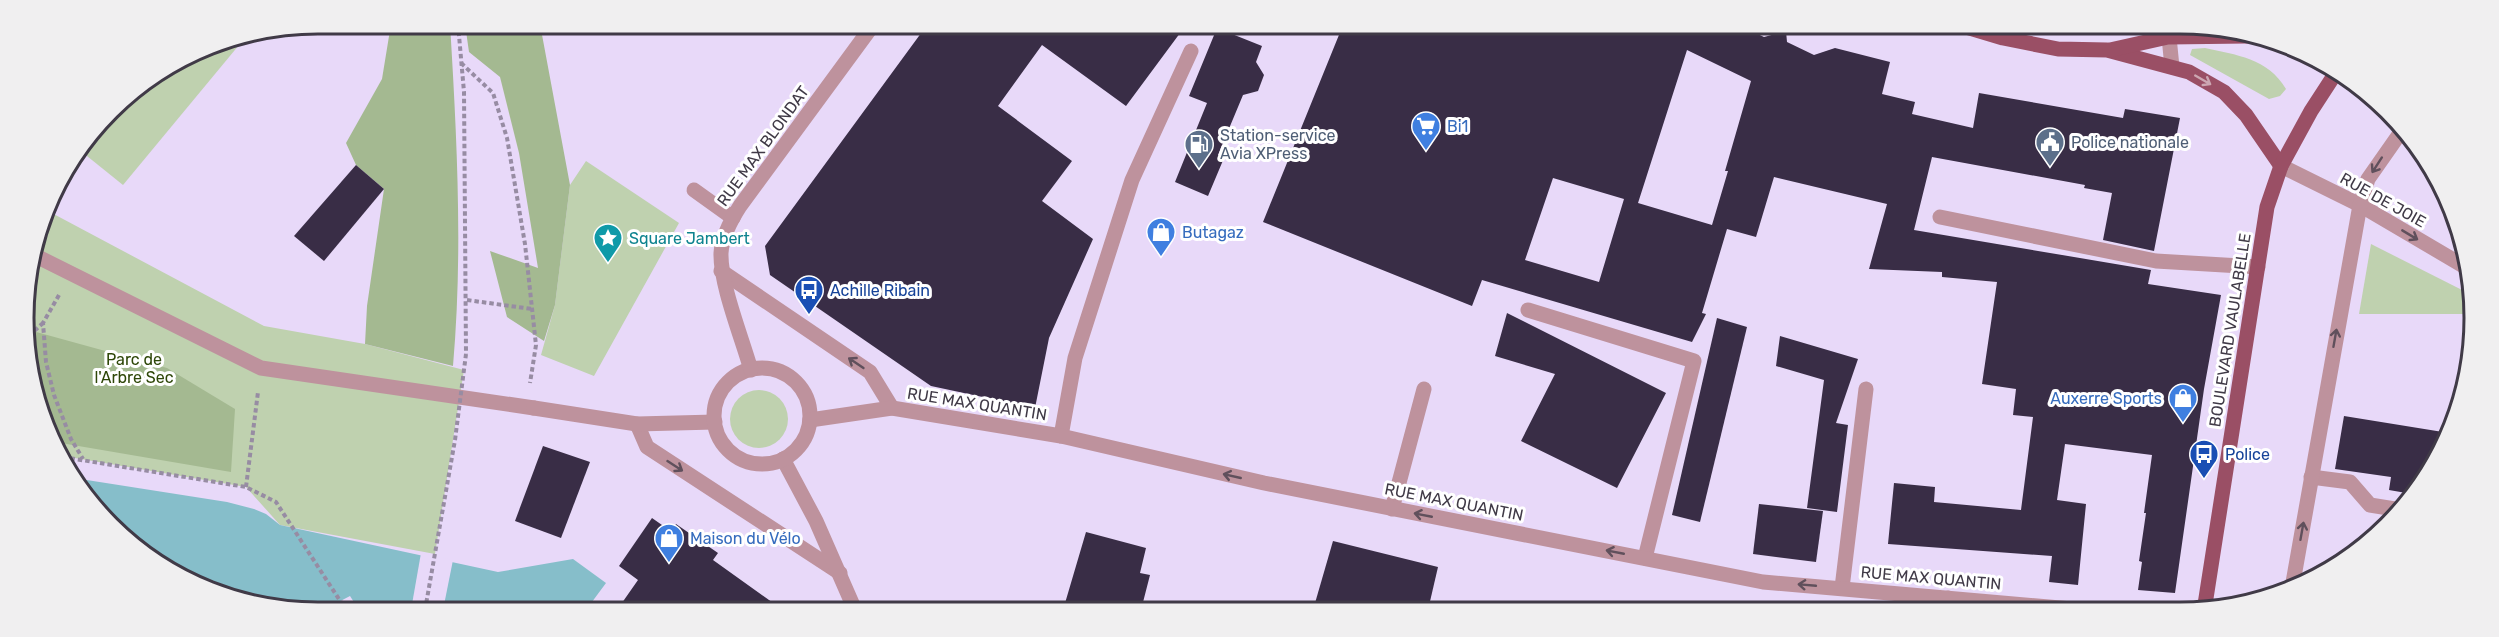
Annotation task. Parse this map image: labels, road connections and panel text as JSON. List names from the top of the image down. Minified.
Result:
{"streets":{"main road":["BOULEVARD VAULABELLE"],"street":["RUE MAX BLONDAT","RUE DE JOIE","RUE MAX QUANTIN"]},"crossings":[["RUE MAX BLONDAT","RUE MAX QUANTIN"],["RUE DE JOIE","BOULEVARD VAULABELLE"]],"one_way":["RUE DE JOIE","RUE MAX QUANTIN"],"parks":["Parc de l'Arbre Sec"],"places":{"supermarket":["Bi1"],"public building":["Police nationale"],"fuel station":["Station-service Avia XPress"],"shop":["Butagaz","Auxerre Sports","Maison du Vélo"],"place":["Square Jambert"],"bus stop":["Achille Ribain","Police"]}}
